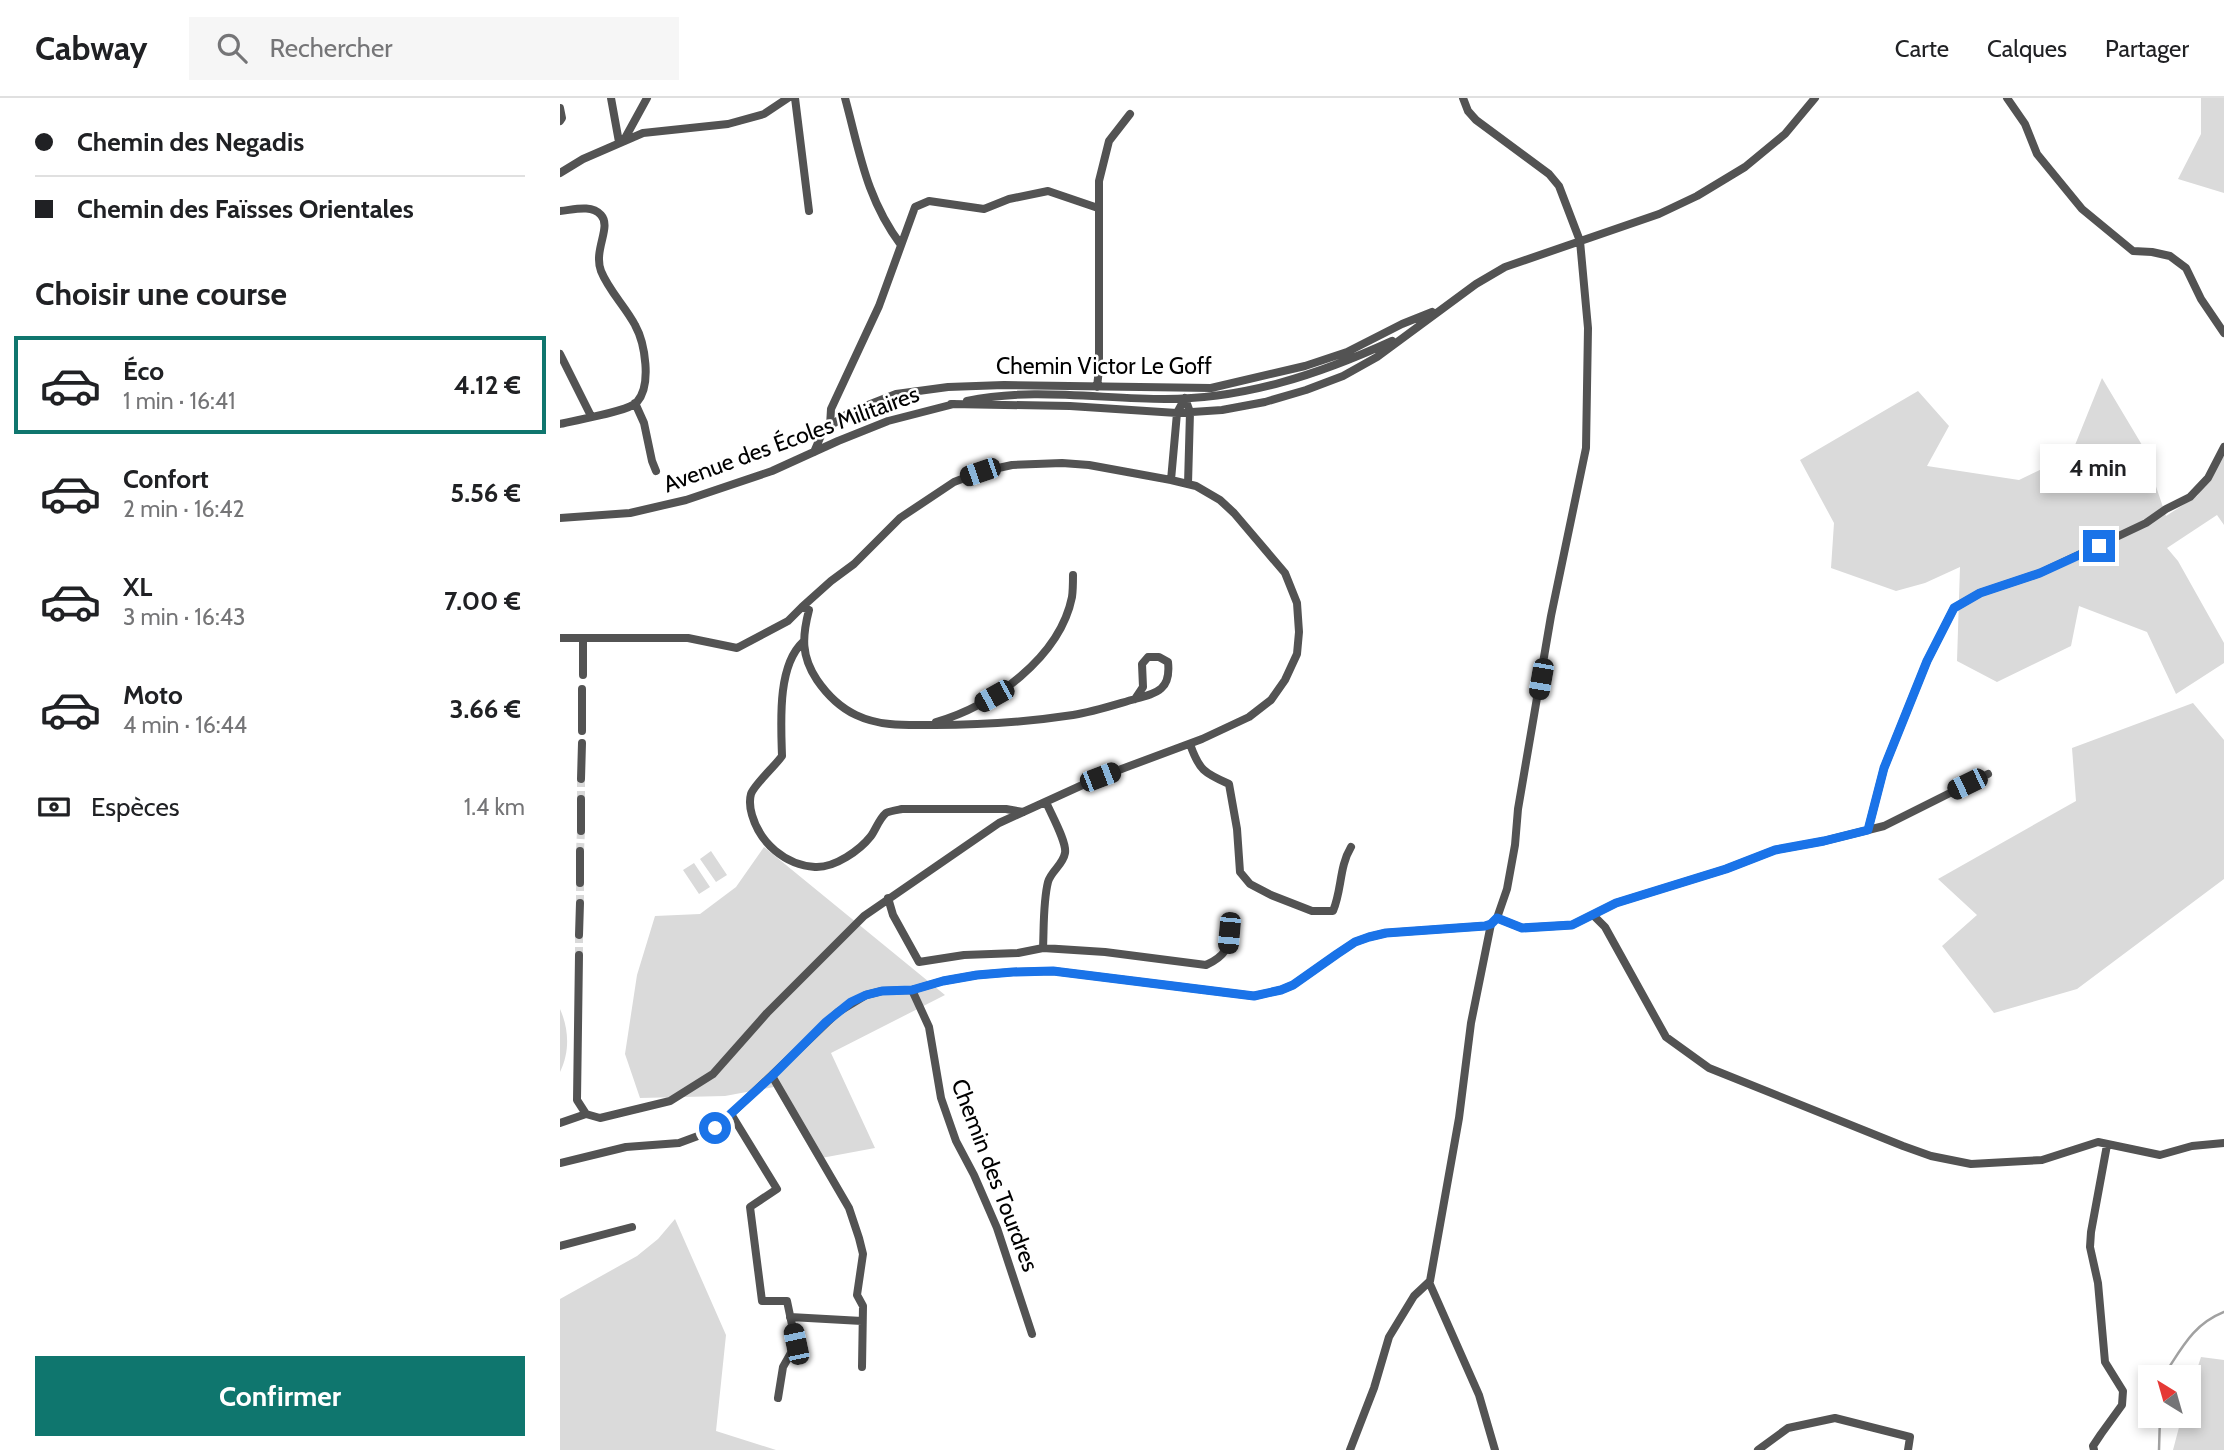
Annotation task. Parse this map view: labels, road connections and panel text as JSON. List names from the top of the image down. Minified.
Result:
{"streets":{"street":["Chemin Victor Le Goff","Avenue des Écoles Militaires","Chemin des Tourdres"]},"crossings":[["Chemin Victor Le Goff","Avenue des Écoles Militaires"]],"north":"top left","page":{"header":"Cabway","search":"Rechercher","nav":["Carte","Calques","Partager"],"banner":["Chemin des Negadis","Chemin des Faïsses Orientales"],"heading":"Choisir une course","list":[{"name":"Éco","note":"1 min · 16:41","value":"4.12 €"},{"name":"Confort","note":"2 min · 16:42","value":"5.56 €"},{"name":"XL","note":"3 min · 16:43","value":"7.00 €"},{"name":"Moto","note":"4 min · 16:44","value":"3.66 €"}],"bubble":"4 min","pay":["Espèces","1.4 km"],"buttons":"Confirmer"}}
